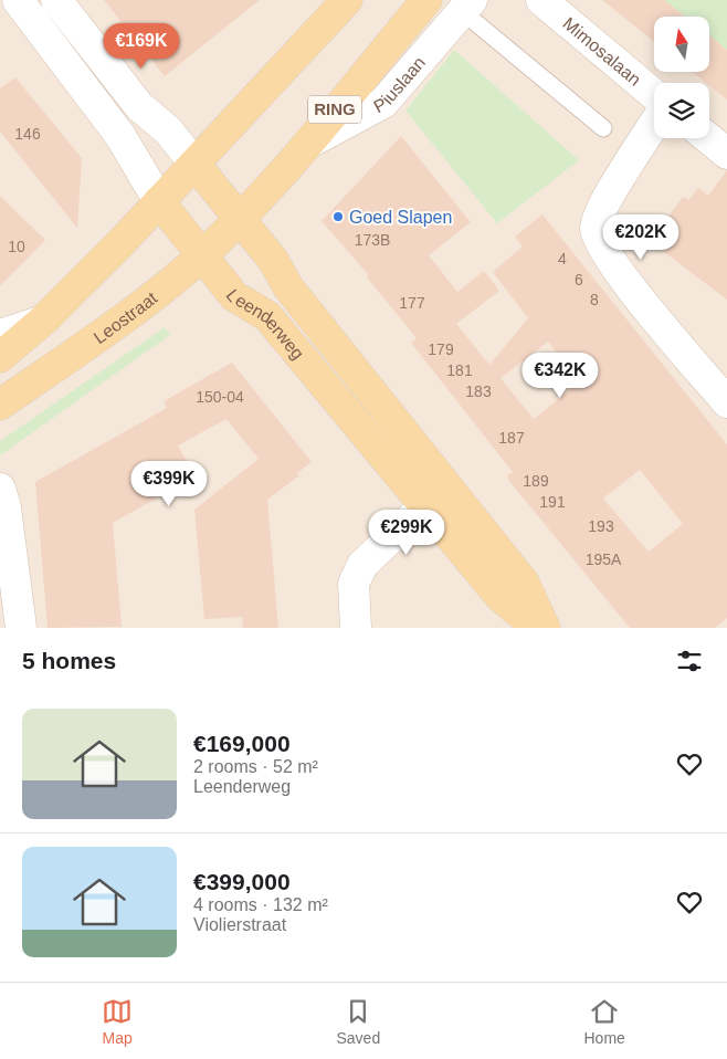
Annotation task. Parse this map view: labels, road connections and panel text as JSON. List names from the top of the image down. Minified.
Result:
{"streets":{"main road":["Piuslaan","RING","Leostraat","Leenderweg"],"street":["Mimosalaan"]},"crossings":[["Piuslaan","Leostraat"],["Piuslaan","Leenderweg"],["Leostraat","Leenderweg"]],"places":["Goed Slapen"],"house_numbers":["146","173B","10","4","6","8","177","179","181","183","150-04","187","189","191","193","195A"],"north":"top","page":{"price":["€169K","€202K","€342K","€399K","€299K"],"heading":"5 homes","list":[{"name":"€169,000","note":"2 rooms · 52 m² · Leenderweg"},{"name":"€399,000","note":"4 rooms · 132 m² · Violierstraat"}],"tabs":["Map","Saved","Home"]}}
